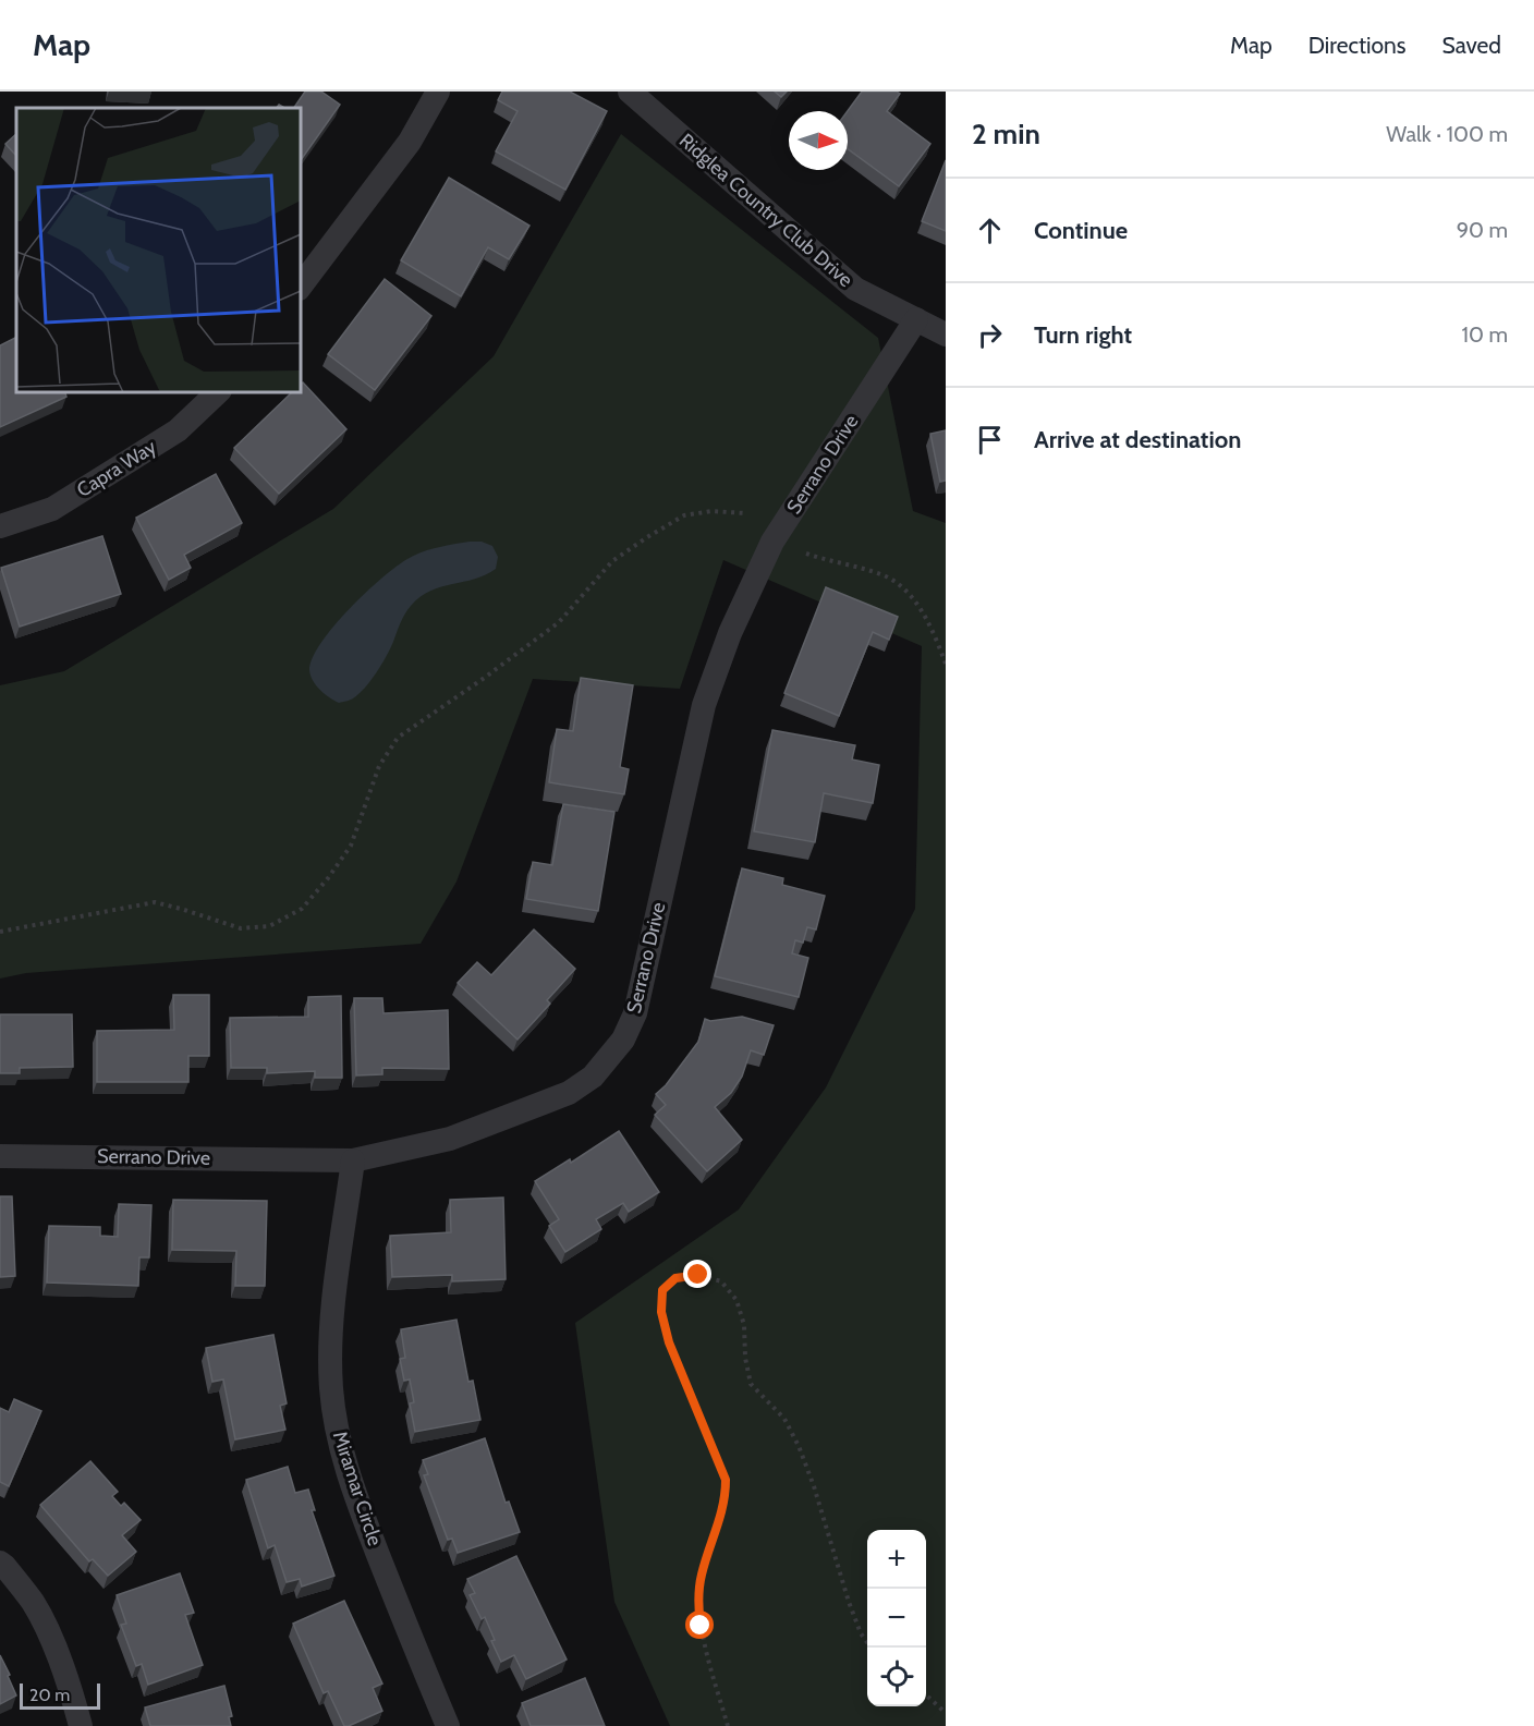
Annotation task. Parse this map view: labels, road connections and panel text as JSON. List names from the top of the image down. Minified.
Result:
{"streets":{"street":["Ridglea Country Club Drive","Serrano Drive","Capra Way","Miramar Circle"]},"crossings":[["Ridglea Country Club Drive","Serrano Drive"],["Serrano Drive","Miramar Circle"]],"scale_bar":"20 m","north":"right","page":{"header":"Map","nav":["Map","Directions","Saved"],"heading":["2 min","Walk · 100 m"],"list":[["Continue","90 m"],["Turn right","10 m"],"Arrive at destination"],"map_buttons":["+","−"],"scale":"20 m"}}
